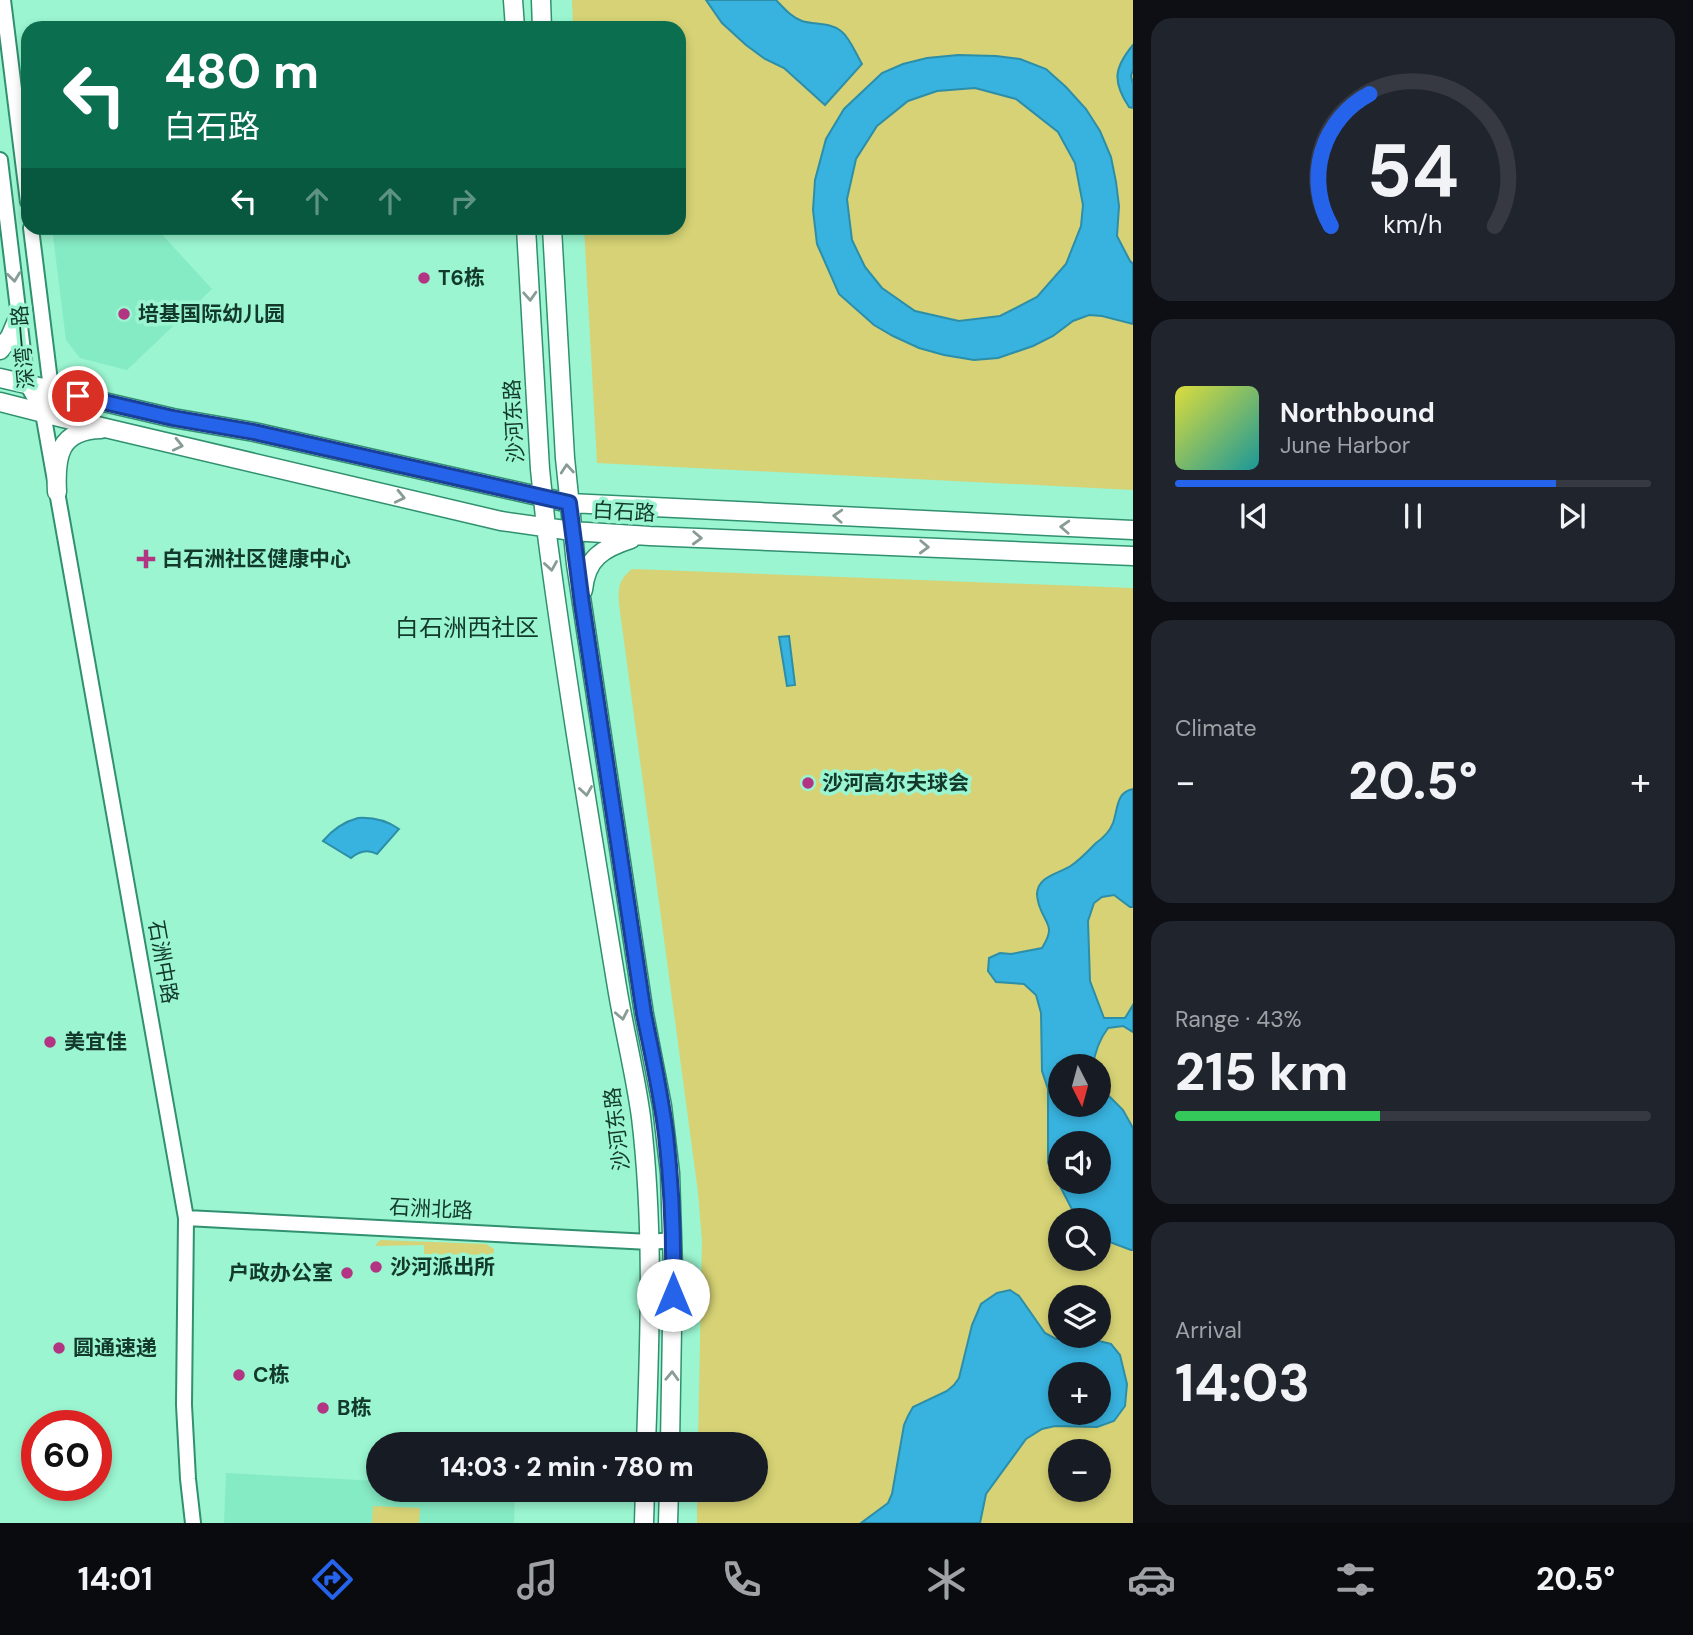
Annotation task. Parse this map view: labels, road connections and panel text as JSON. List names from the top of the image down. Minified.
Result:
{"streets":{"main road":["沙河东路","白石路"],"street":["深湾一路","石洲中路","石洲北路"]},"crossings":[["深湾一路","白石路"],["深湾一路","石洲中路"],["沙河东路","白石路"],["沙河东路","石洲北路"],["白石路","石洲中路"],["石洲中路","石洲北路"]],"districts":["白石洲西社区"],"places":{"other":["T6栋","培基国际幼儿园","沙河高尔夫球会","美宜佳","沙河派出所","户政办公室","圆通速递","C栋","B栋"],"health":["白石洲社区健康中心"]},"north":"bottom","page":{"turn":["480 m","白石路"],"song":["Northbound","June Harbor"],"tile":["Climate",["Range · 43%","215 km"],["Arrival","14:03"]],"heat":["−","20.5°","+"],"map_buttons":["+","−"],"limit":"60","trip":"14:03 · 2 min · 780 m","tabs":["14:01","20.5°"],"gauge":["54","km/h"]}}
